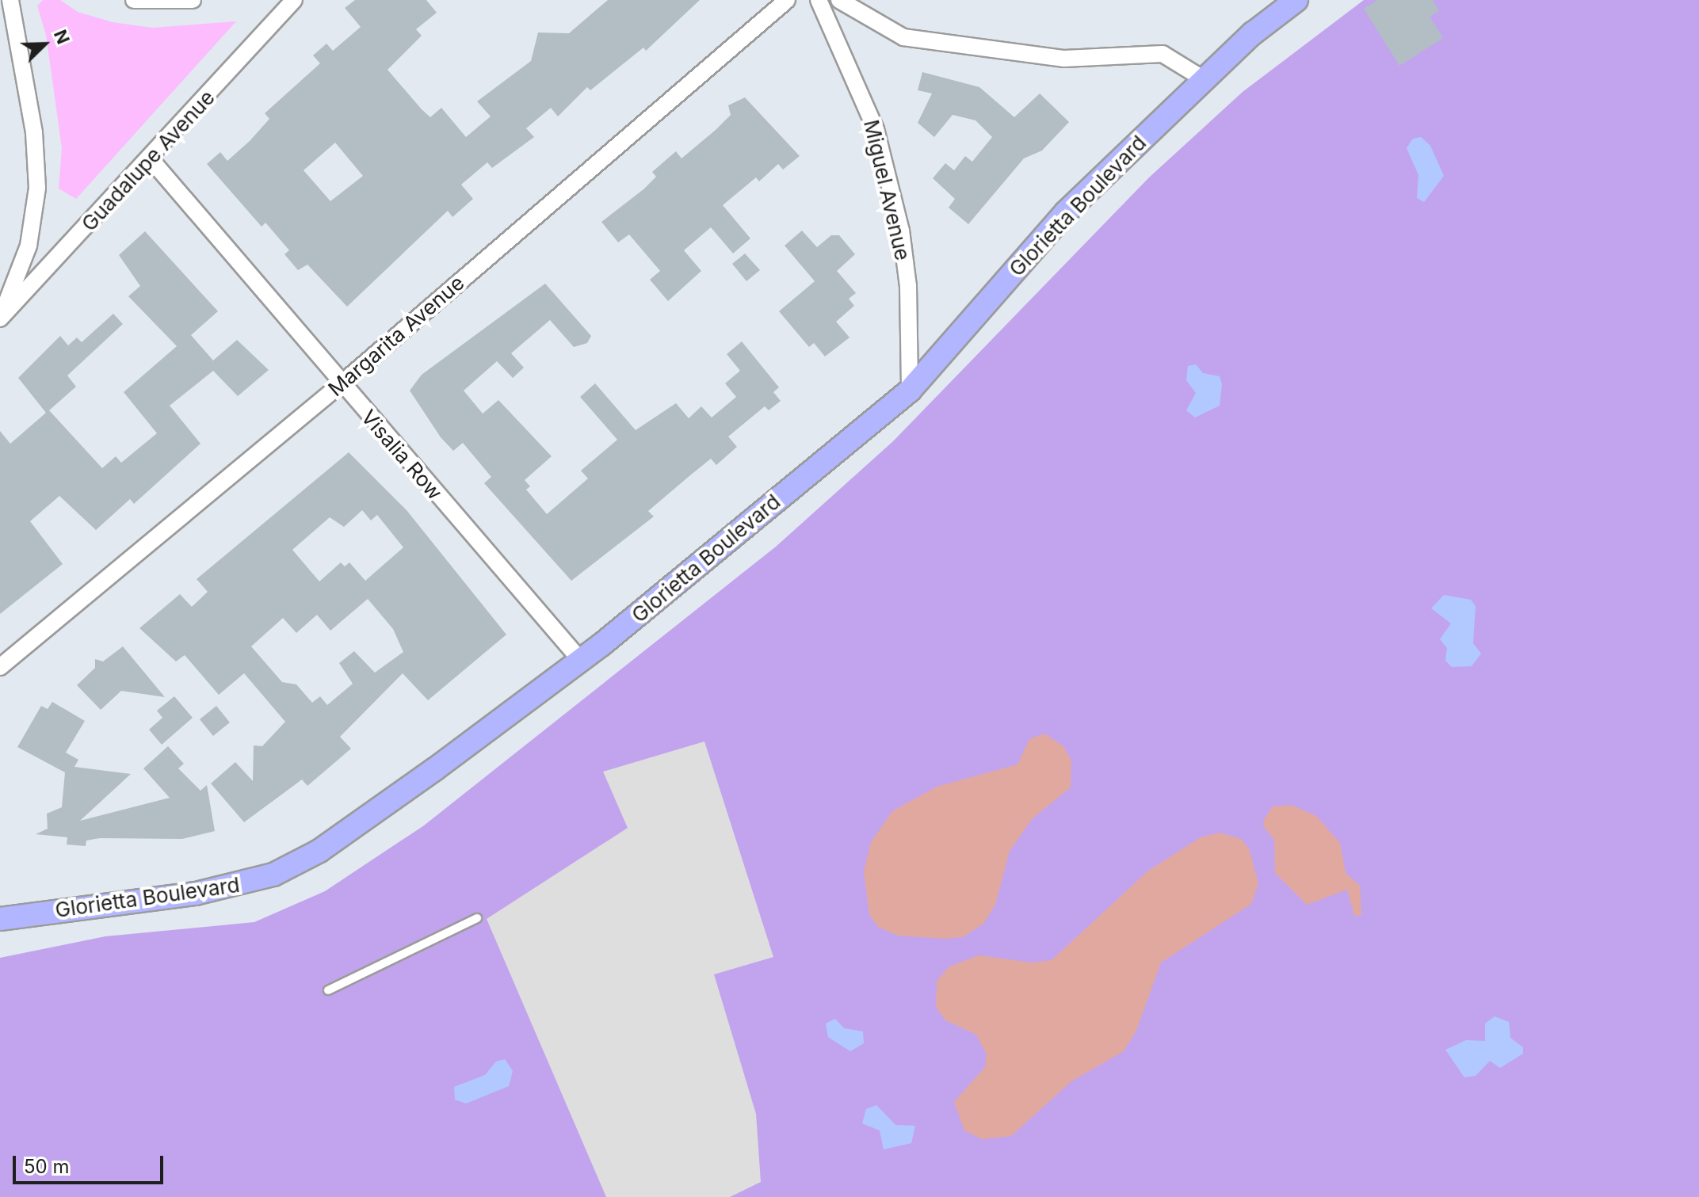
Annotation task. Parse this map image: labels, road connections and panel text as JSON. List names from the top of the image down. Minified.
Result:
{"streets":{"street":["Guadalupe Avenue","Miguel Avenue","Glorietta Boulevard","Margarita Avenue","Visalia Row"]},"crossings":[["Guadalupe Avenue","Visalia Row"],["Miguel Avenue","Glorietta Boulevard"],["Glorietta Boulevard","Visalia Row"],["Margarita Avenue","Visalia Row"]],"scale_bar":"50 m","north":"top right"}
